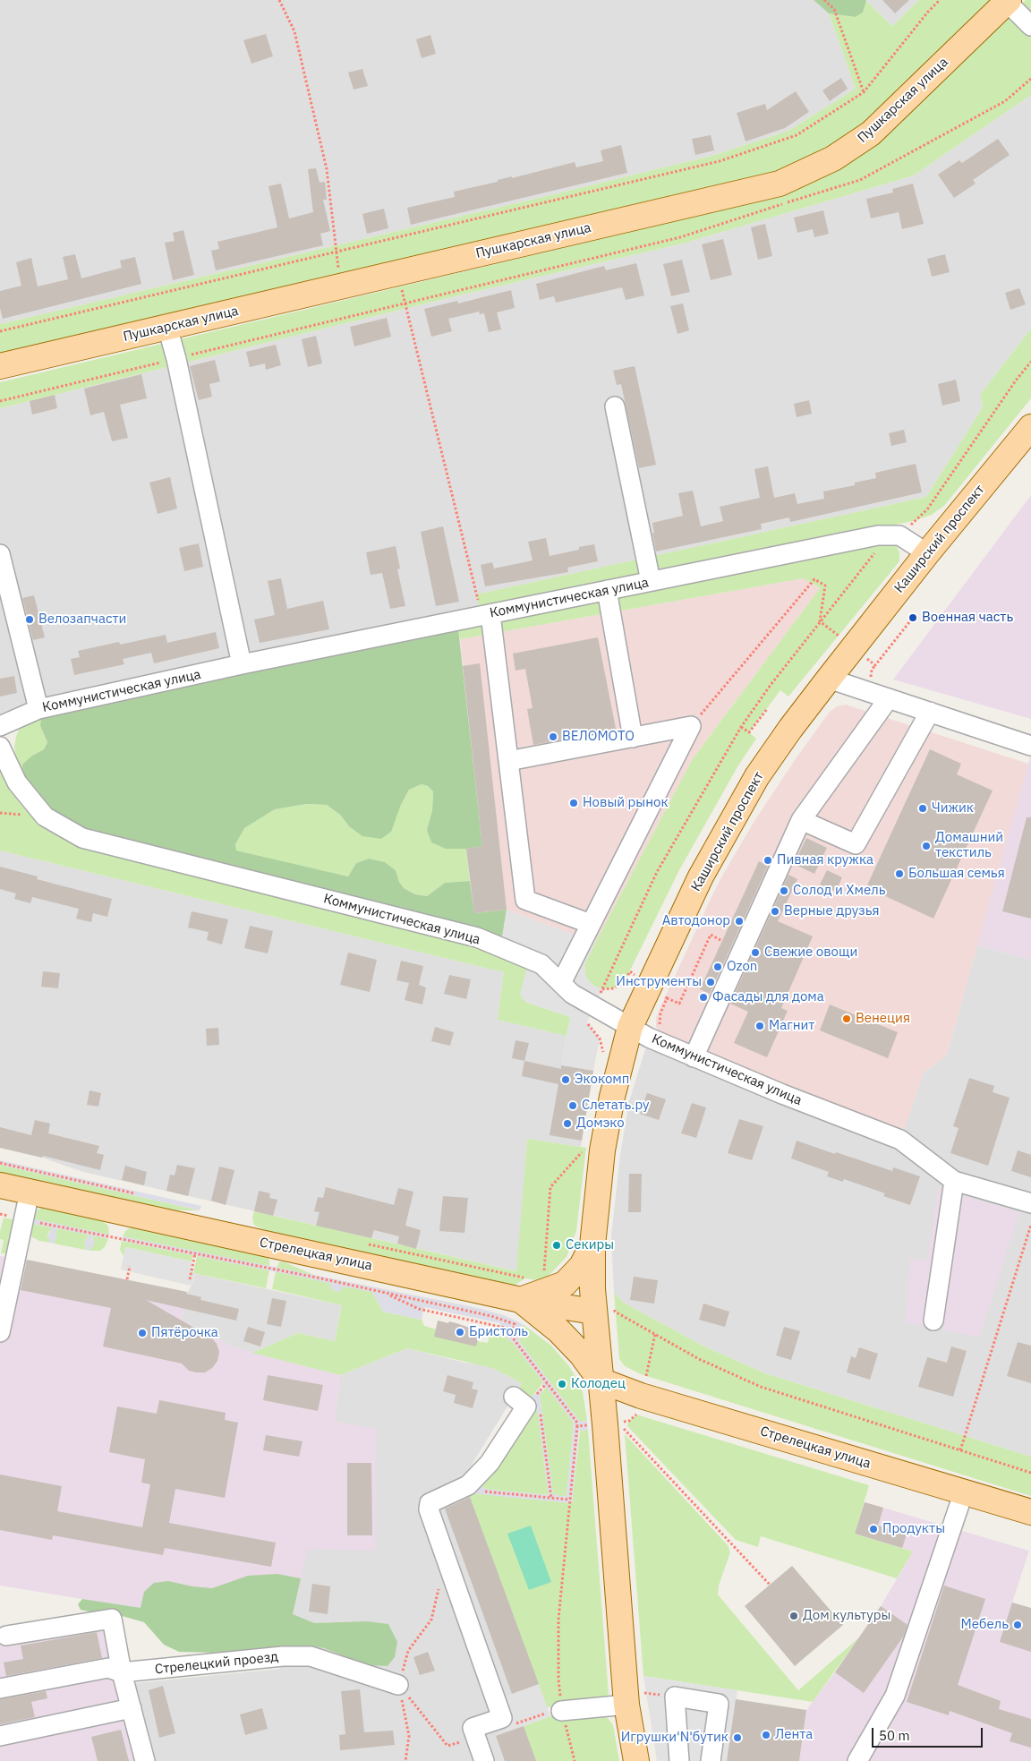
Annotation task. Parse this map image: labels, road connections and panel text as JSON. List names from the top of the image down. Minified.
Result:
{"streets":{"main road":["Пушкарская улица","Каширский проспект","Стрелецкая улица"],"street":["Коммунистическая улица","Стрелецкий проезд"]},"crossings":[["Каширский проспект","Коммунистическая улица"],["Каширский проспект","Стрелецкая улица"]],"places":["Военная часть","Велозапчасти","ВЕЛОМОТО","Новый рынок","Чижик","Домашний текстиль","Пивная кружка","Большая семья","Солод и Хмель","Верные друзья","Автодонор","Свежие овощи","Ozon","Инструменты","Фасады для дома","Венеция","Магнит","Экокомп","Слетать.ру","Домэко","Секиры","Бристоль","Пятёрочка","Колодец","Продукты","Дом культуры","Мебель","Лента","Игрушки'N'бутик"],"scale_bar":"50 m"}
